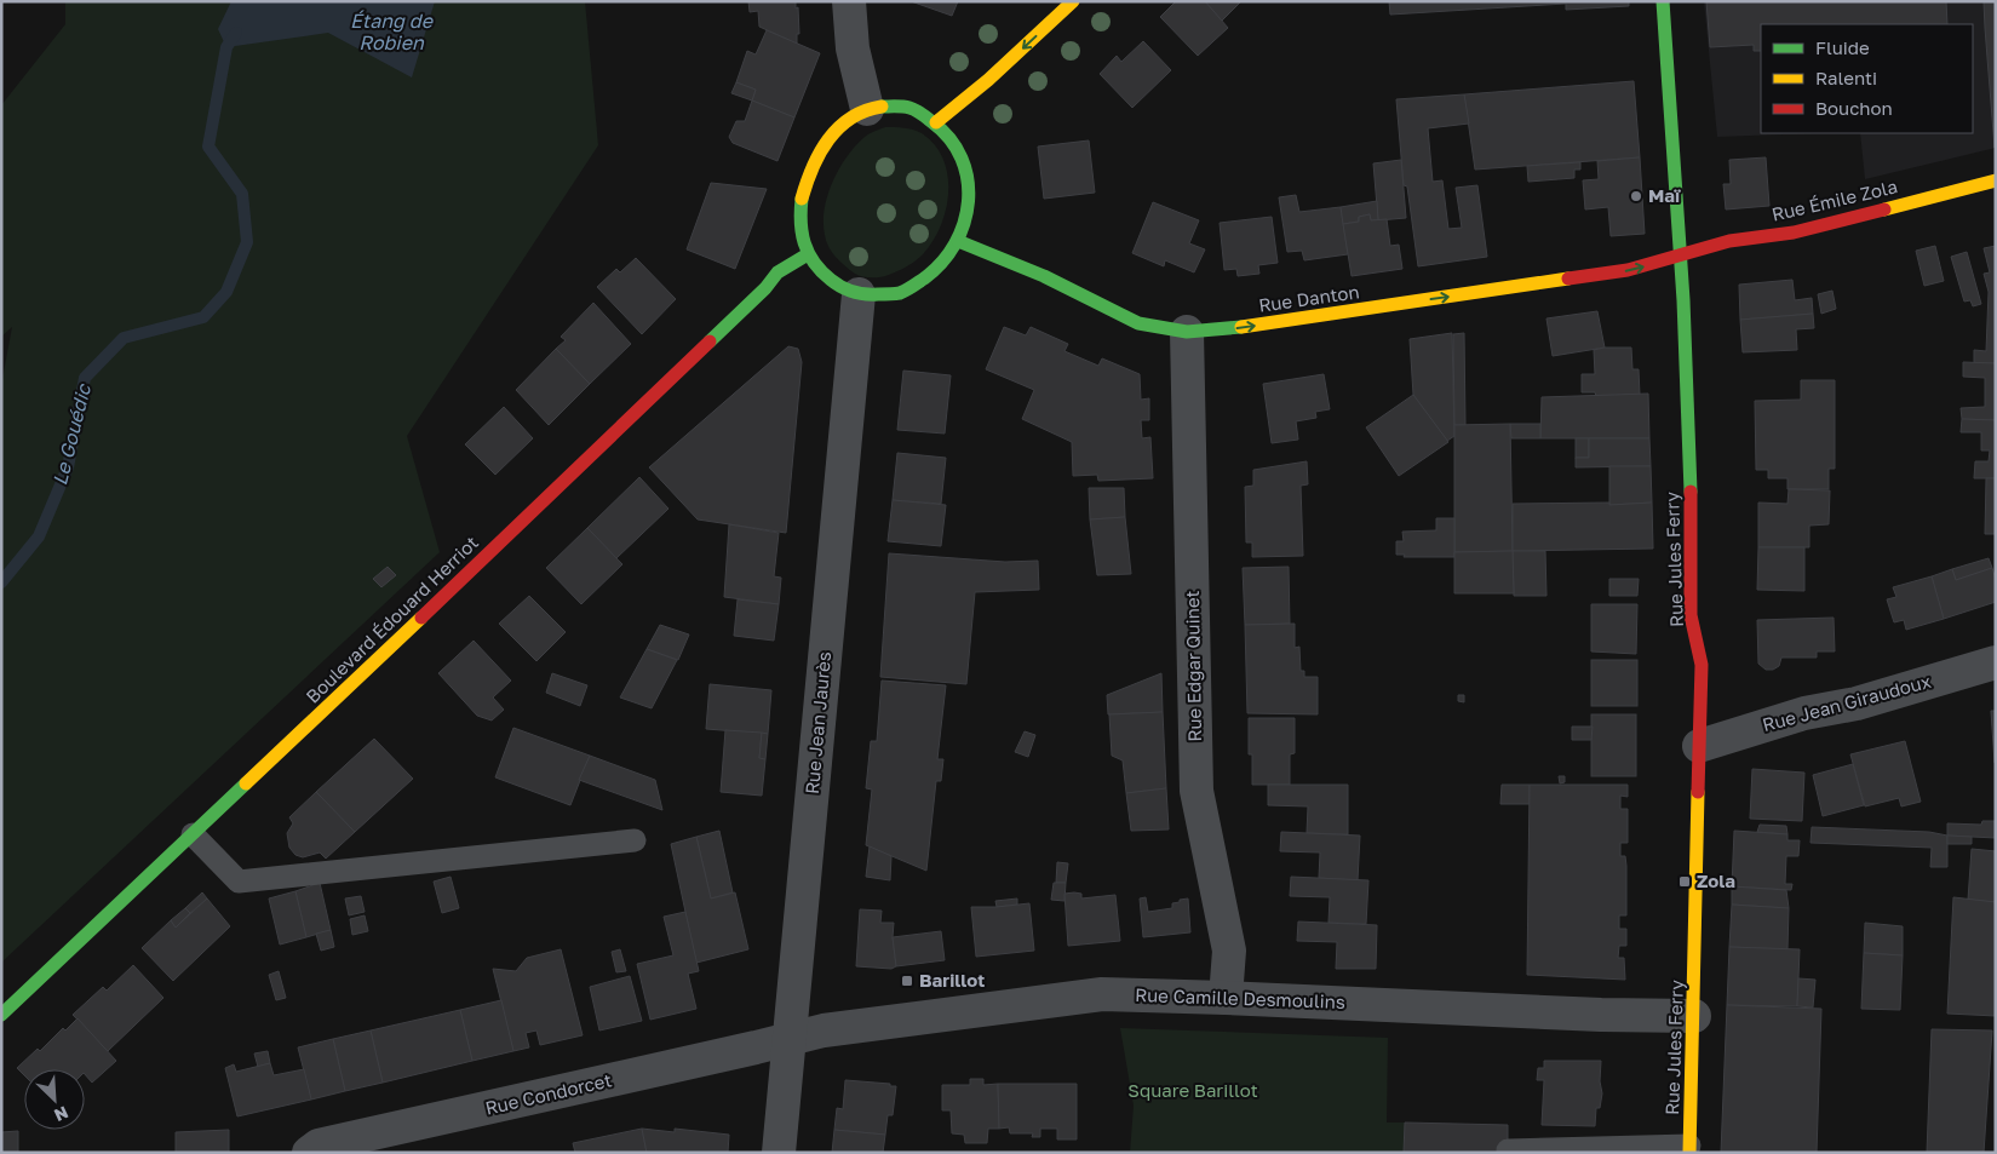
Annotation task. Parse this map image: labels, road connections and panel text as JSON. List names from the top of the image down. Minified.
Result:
{"streets":{"street":["Rue Émile Zola","Rue Danton","Rue Jules Ferry","Boulevard Édouard Herriot","Rue Edgar Quinet","Rue Jean Giraudoux","Rue Jean Jaurès","Rue Camille Desmoulins","Rue Condorcet"]},"crossings":[["Rue Émile Zola","Rue Danton"],["Rue Émile Zola","Rue Jules Ferry"],["Rue Danton","Rue Jules Ferry"],["Rue Danton","Boulevard Édouard Herriot"],["Rue Danton","Rue Edgar Quinet"],["Rue Danton","Rue Jean Jaurès"],["Rue Jules Ferry","Rue Jean Giraudoux"],["Rue Jules Ferry","Rue Camille Desmoulins"],["Boulevard Édouard Herriot","Rue Jean Jaurès"],["Rue Edgar Quinet","Rue Camille Desmoulins"],["Rue Jean Jaurès","Rue Camille Desmoulins"],["Rue Jean Jaurès","Rue Condorcet"],["Rue Camille Desmoulins","Rue Condorcet"]],"one_way":["Rue Danton"],"water":["Étang de Robien","Le Gouédic"],"parks":["Square Barillot"],"places":{"other":["Maï"],"transit":["Zola","Barillot"]},"legend":["Fluide","Ralenti","Bouchon"],"north":"bottom right"}
